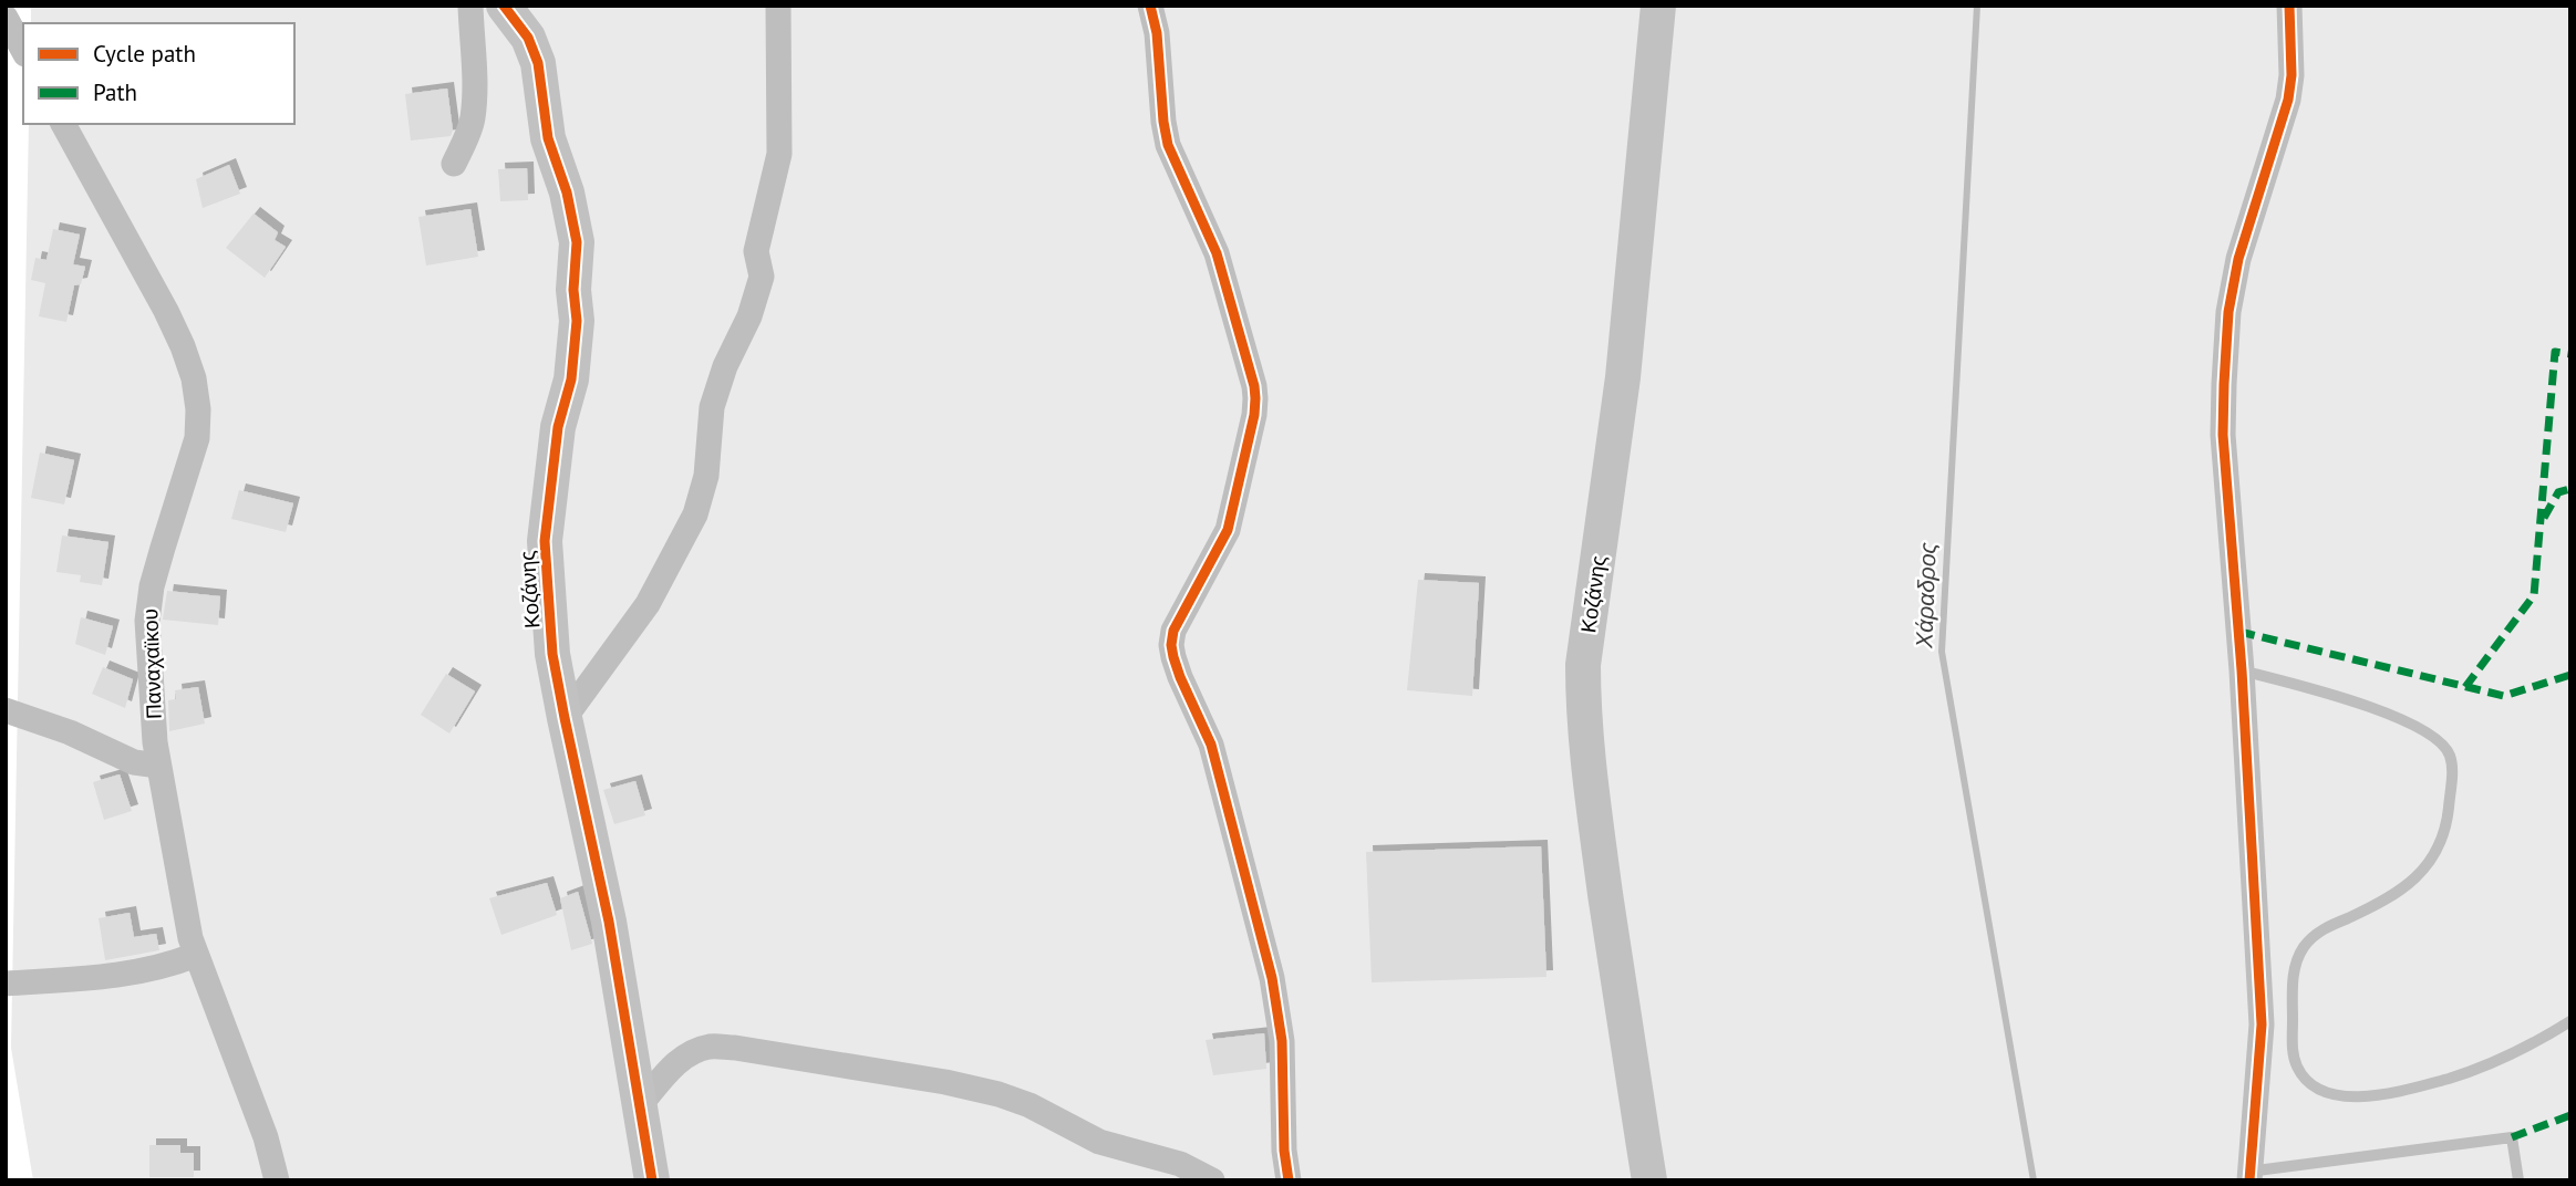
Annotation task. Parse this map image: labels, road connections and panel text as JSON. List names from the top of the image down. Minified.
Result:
{"streets":{"street":["Κοζάνης","Παναχαϊκου"]},"water":["Χάραδρος"],"legend":["Cycle path","Path"]}
